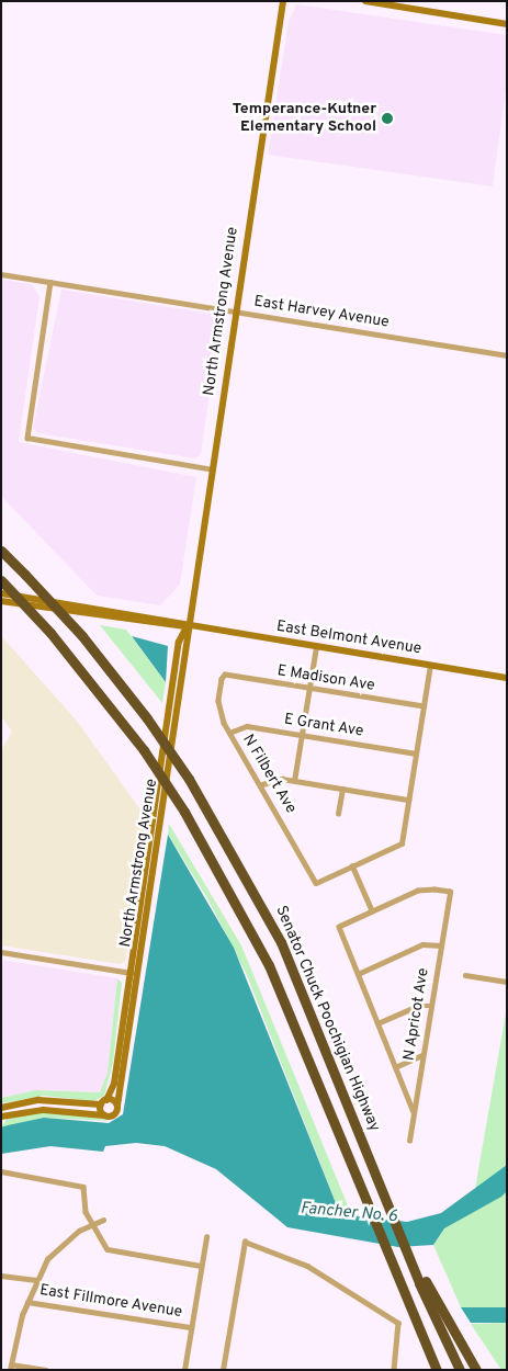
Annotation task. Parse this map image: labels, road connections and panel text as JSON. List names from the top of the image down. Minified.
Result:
{"streets":{"highway":["Senator Chuck Poochigian Highway"],"street":["North Armstrong Avenue","East Harvey Avenue","East Belmont Avenue","E Madison Ave","E Grant Ave","N Filbert Ave","N Apricot Ave","East Fillmore Avenue"]},"crossings":[["North Armstrong Avenue","East Harvey Avenue"],["North Armstrong Avenue","East Belmont Avenue"],["E Madison Ave","N Filbert Ave"],["E Grant Ave","N Filbert Ave"]],"water":["Fancher No. 6"],"places":["Temperance-Kutner Elementary School"]}
